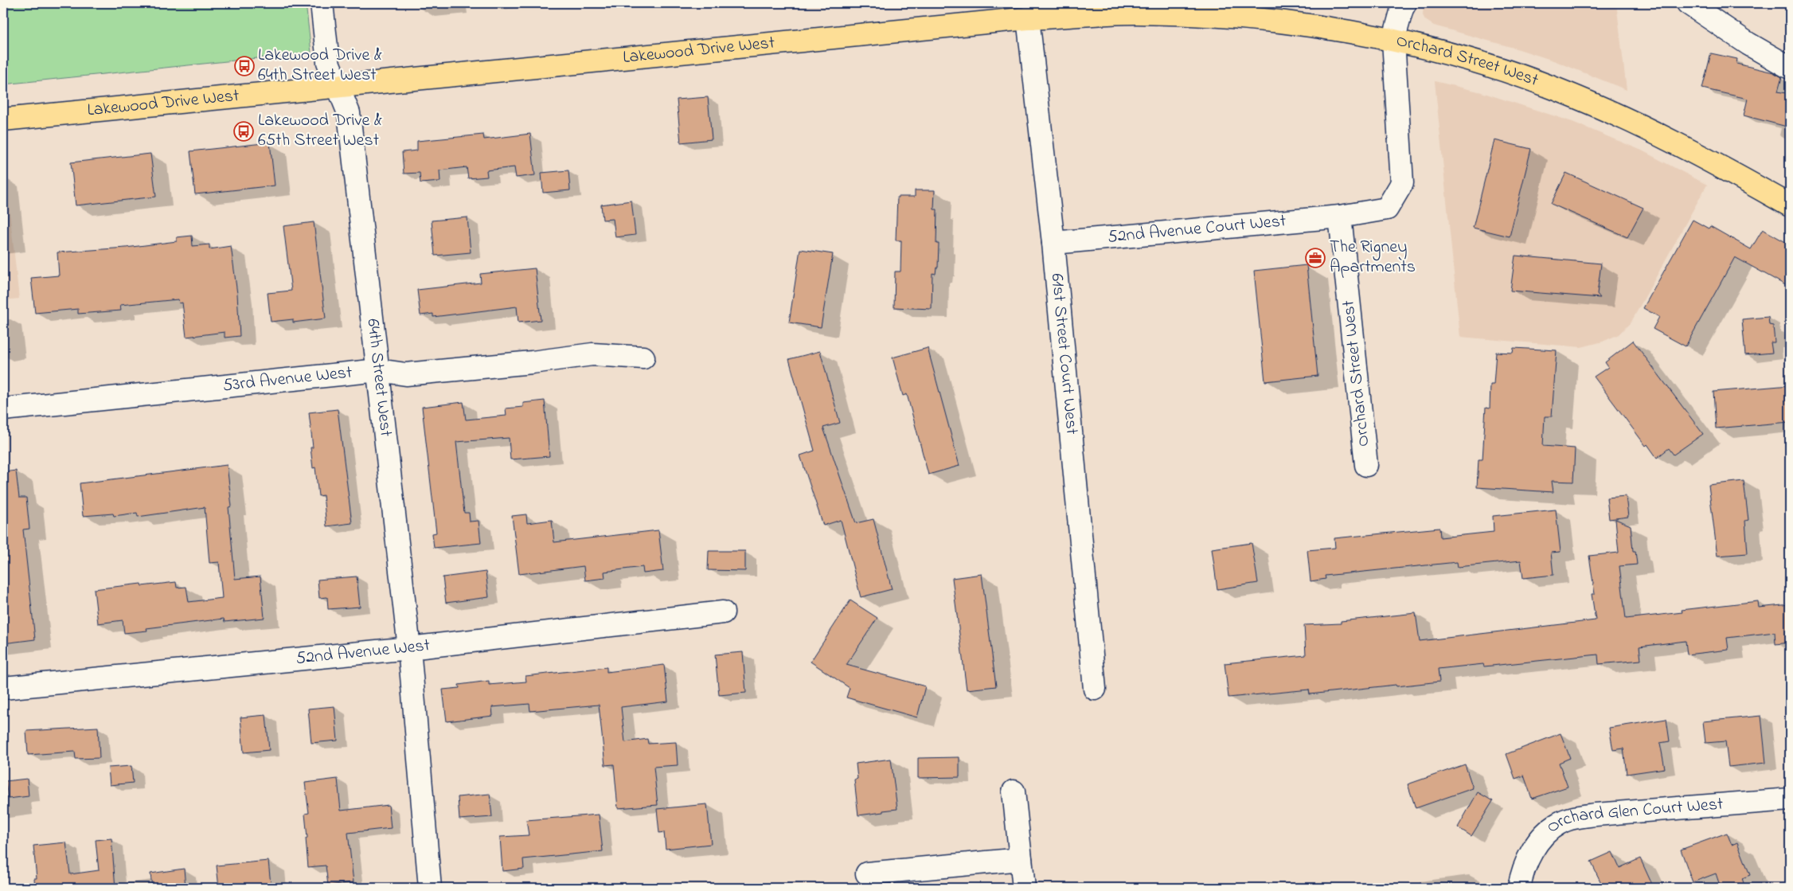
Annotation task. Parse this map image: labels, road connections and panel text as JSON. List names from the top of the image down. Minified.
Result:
{"streets":{"main road":["Lakewood Drive West","Orchard Street West"],"street":["52nd Avenue Court West","61st Street Court West","64th Street West","53rd Avenue West","52nd Avenue West","Orchard Glen Court West"]},"crossings":[["Lakewood Drive West","Orchard Street West"],["Lakewood Drive West","61st Street Court West"],["Lakewood Drive West","64th Street West"],["Orchard Street West","52nd Avenue Court West"],["52nd Avenue Court West","61st Street Court West"],["64th Street West","53rd Avenue West"],["64th Street West","52nd Avenue West"]],"places":{"bus stop":["Lakewood Drive & 64th Street West","Lakewood Drive & 65th Street West"],"office":["The Rigney Apartments"]}}
